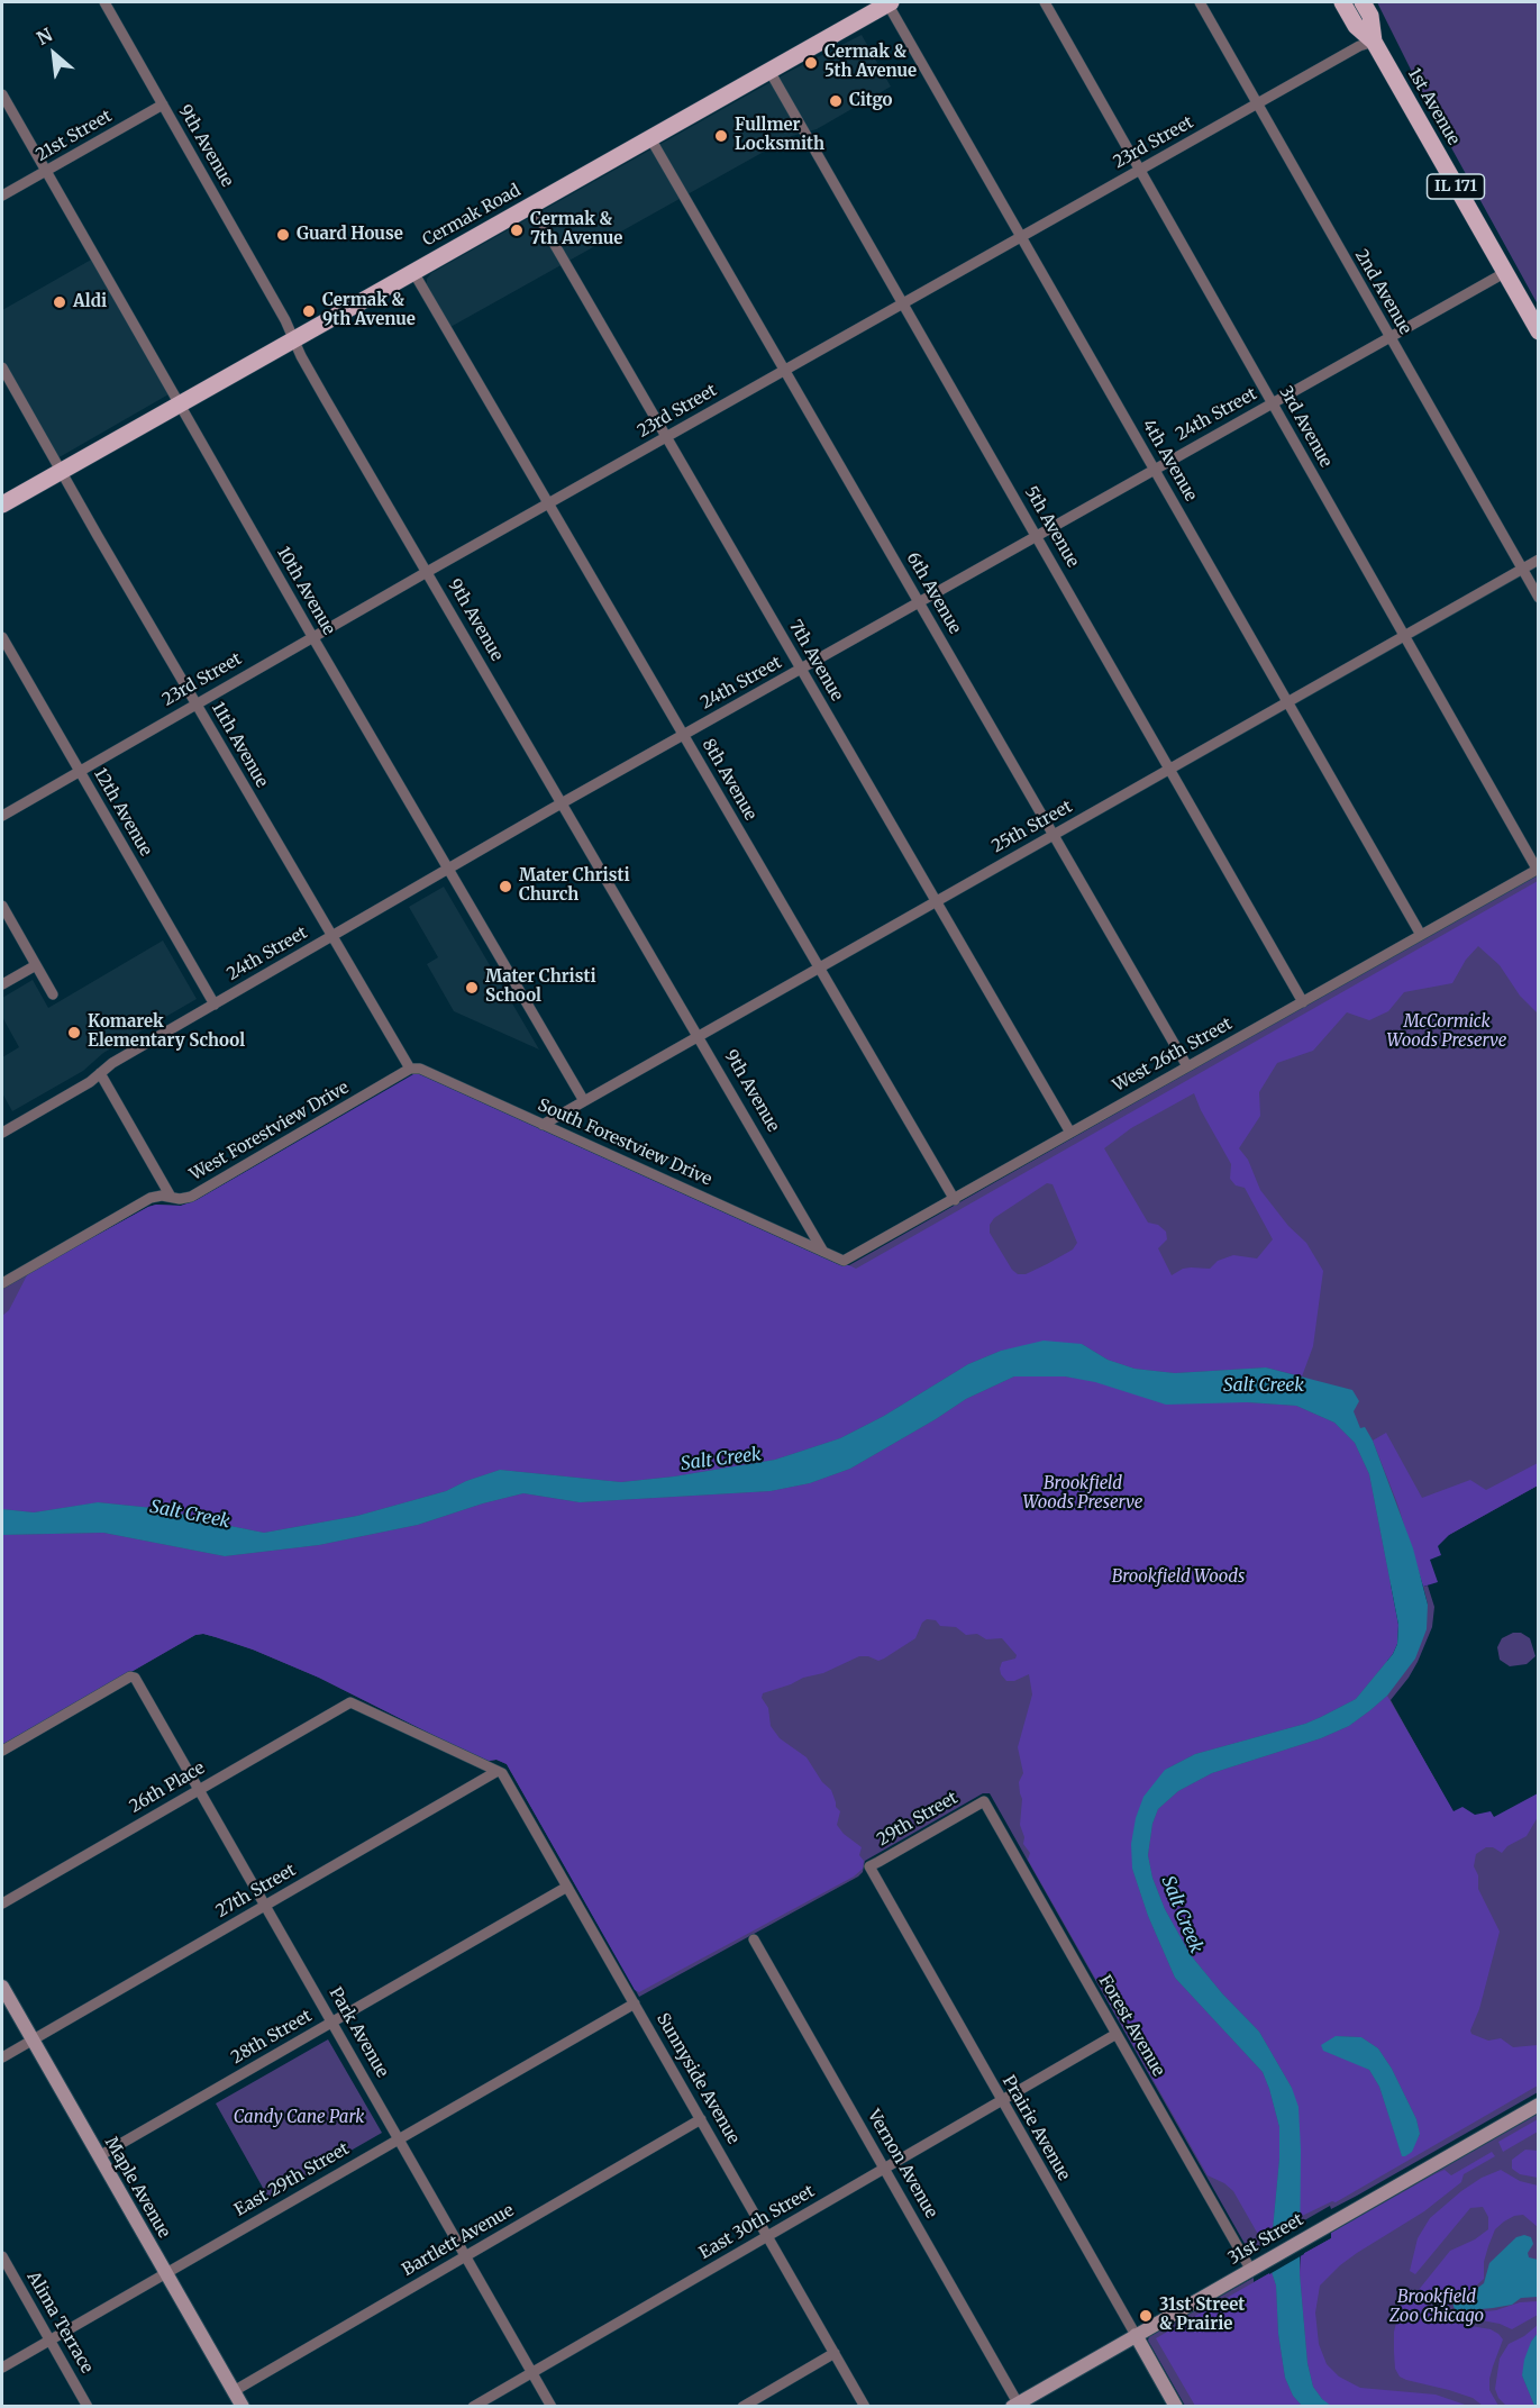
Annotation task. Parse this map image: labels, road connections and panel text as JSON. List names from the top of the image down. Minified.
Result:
{"streets":{"main road":["1st Avenue","IL 171","Cermak Road","Prairie Avenue","Maple Avenue","31st Street"],"street":["21st Street","23rd Street","9th Avenue","2nd Avenue","24th Street","3rd Avenue","4th Avenue","5th Avenue","10th Avenue","6th Avenue","7th Avenue","11th Avenue","8th Avenue","12th Avenue","25th Street","West 26th Street","West Forestview Drive","South Forestview Drive","26th Place","29th Street","27th Street","Forest Avenue","Park Avenue","28th Street","Sunnyside Avenue","Vernon Avenue","East 29th Street","East 30th Street","Bartlett Avenue","Alima Terrace"]},"crossings":[["1st Avenue","23rd Street"],["1st Avenue","24th Street"],["21st Street","9th Avenue"],["21st Street","10th Avenue"],["23rd Street","9th Avenue"],["23rd Street","2nd Avenue"],["23rd Street","3rd Avenue"],["23rd Street","4th Avenue"],["23rd Street","5th Avenue"],["23rd Street","10th Avenue"],["23rd Street","6th Avenue"],["23rd Street","7th Avenue"],["23rd Street","11th Avenue"],["23rd Street","8th Avenue"],["23rd Street","12th Avenue"],["9th Avenue","Cermak Road"],["9th Avenue","24th Street"],["9th Avenue","25th Street"],["9th Avenue","West 26th Street"],["9th Avenue","South Forestview Drive"],["Cermak Road","4th Avenue"],["Cermak Road","5th Avenue"],["Cermak Road","10th Avenue"],["Cermak Road","6th Avenue"],["Cermak Road","7th Avenue"],["Cermak Road","11th Avenue"],["Cermak Road","8th Avenue"],["2nd Avenue","24th Street"],["2nd Avenue","25th Street"],["24th Street","3rd Avenue"],["24th Street","4th Avenue"],["24th Street","5th Avenue"],["24th Street","10th Avenue"],["24th Street","6th Avenue"],["24th Street","7th Avenue"],["24th Street","11th Avenue"],["24th Street","8th Avenue"],["24th Street","12th Avenue"],["3rd Avenue","25th Street"],["3rd Avenue","West 26th Street"],["4th Avenue","25th Street"],["4th Avenue","West 26th Street"],["5th Avenue","25th Street"],["5th Avenue","West 26th Street"],["10th Avenue","25th Street"],["6th Avenue","25th Street"],["6th Avenue","West 26th Street"],["7th Avenue","25th Street"],["7th Avenue","West 26th Street"],["11th Avenue","West Forestview Drive"],["11th Avenue","South Forestview Drive"],["8th Avenue","25th Street"],["8th Avenue","West 26th Street"],["25th Street","South Forestview Drive"],["West 26th Street","South Forestview Drive"],["West Forestview Drive","South Forestview Drive"],["26th Place","27th Street"],["26th Place","Park Avenue"],["26th Place","Sunnyside Avenue"],["29th Street","Forest Avenue"],["29th Street","Prairie Avenue"],["27th Street","Park Avenue"],["27th Street","Sunnyside Avenue"],["27th Street","Maple Avenue"],["Forest Avenue","East 30th Street"],["Forest Avenue","31st Street"],["Park Avenue","28th Street"],["Park Avenue","East 29th Street"],["Park Avenue","East 30th Street"],["Park Avenue","Bartlett Avenue"],["28th Street","Sunnyside Avenue"],["28th Street","Maple Avenue"],["Sunnyside Avenue","East 29th Street"],["Sunnyside Avenue","East 30th Street"],["Sunnyside Avenue","Bartlett Avenue"],["Prairie Avenue","East 30th Street"],["Prairie Avenue","31st Street"],["Vernon Avenue","East 30th Street"],["Vernon Avenue","31st Street"],["East 29th Street","Maple Avenue"],["East 29th Street","Alima Terrace"],["Maple Avenue","Bartlett Avenue"]],"water":["Salt Creek"],"parks":["McCormick Woods Preserve","Brookfield Woods Preserve","Brookfield Woods","Candy Cane Park","Brookfield Zoo Chicago"],"places":["Cermak & 5th Avenue","Citgo","Fullmer Locksmith","Cermak & 7th Avenue","Guard House","Aldi","Cermak & 9th Avenue","Mater Christi Church","Mater Christi School","Komarek Elementary School","31st Street & Prairie"],"north":"top left"}
